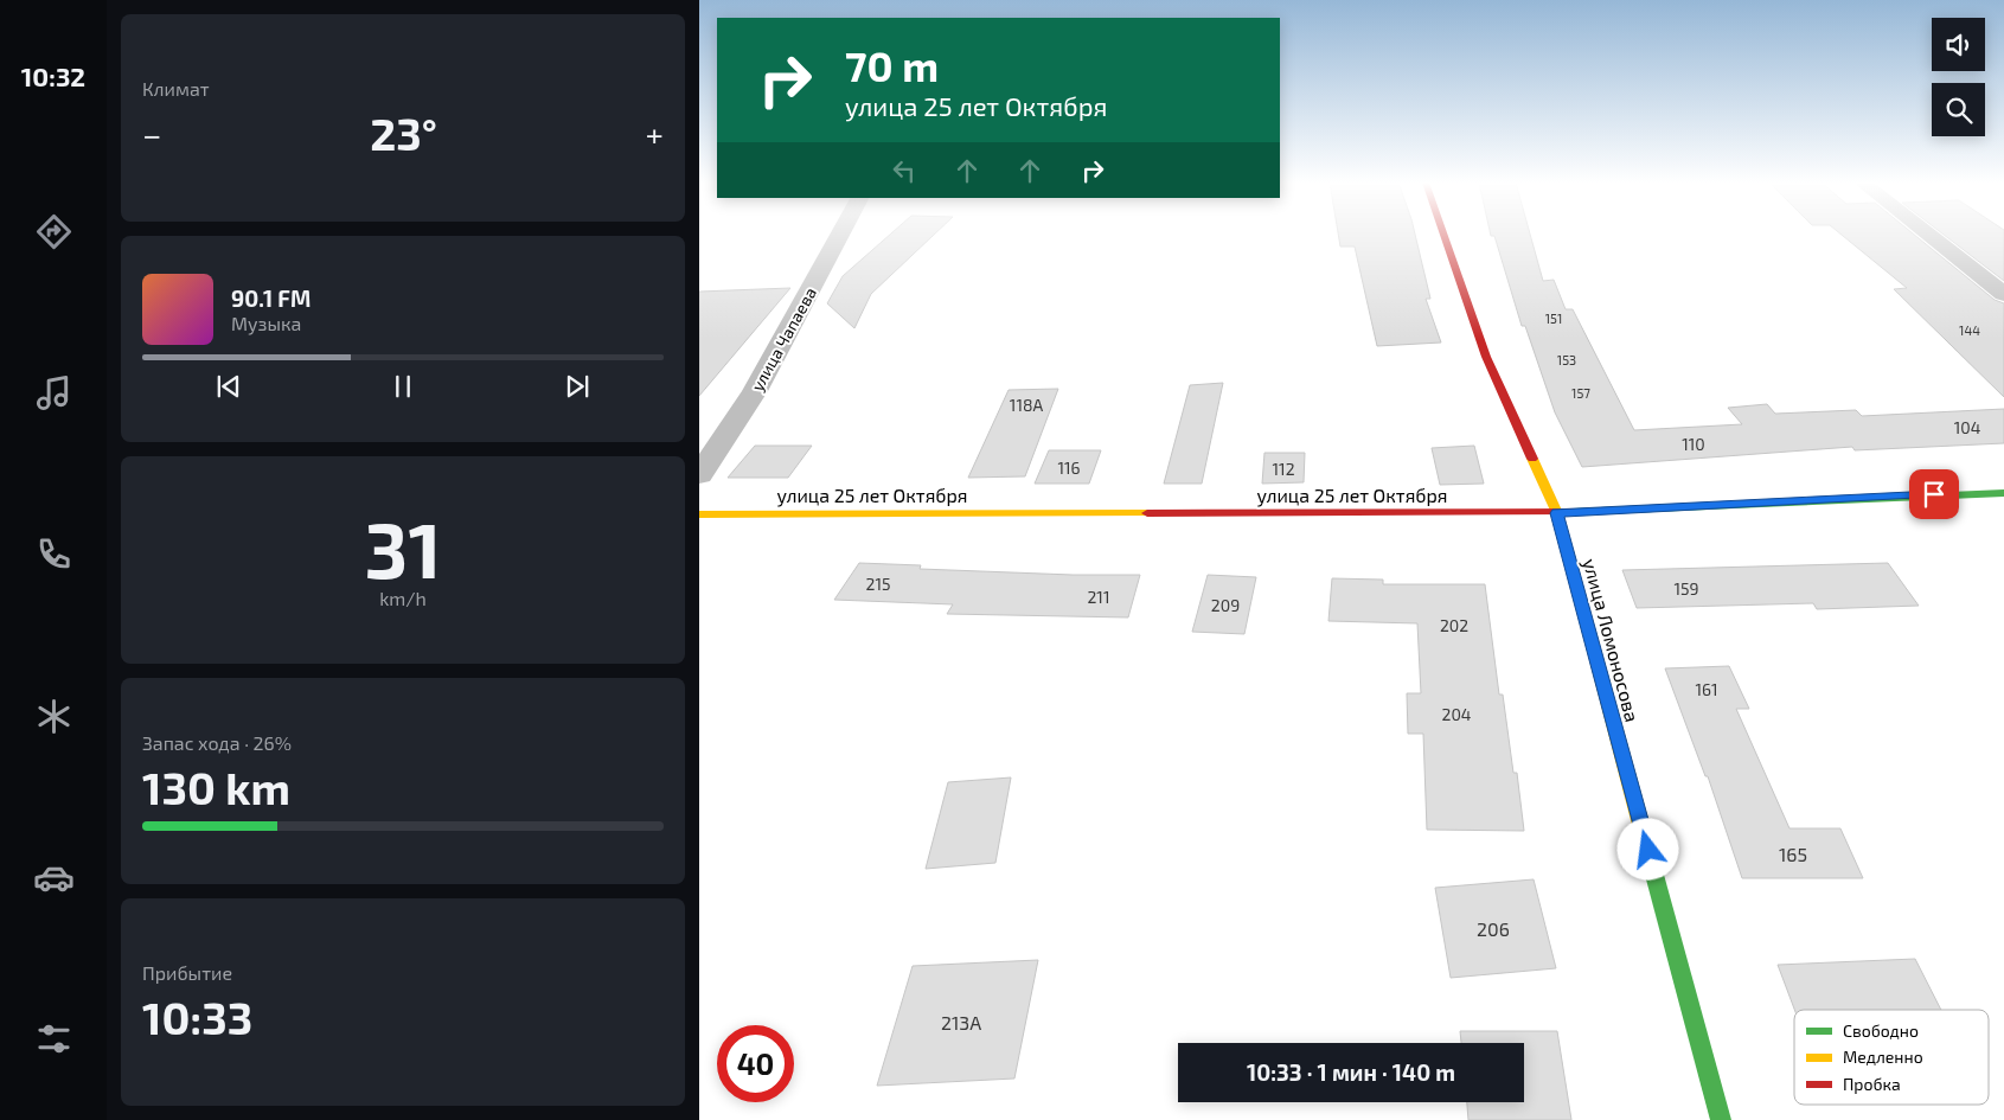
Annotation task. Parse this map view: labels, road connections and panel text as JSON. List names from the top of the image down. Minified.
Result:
{"streets":{"street":["улица Чапаева","улица 25 лет Октября","улица Ломоносова"]},"crossings":[["улица 25 лет Октября","улица Ломоносова"]],"house_numbers":["151","144","153","157","118А","104","110","116","112","215","159","211","209","202","161","204","165","206","213А"],"legend":["Свободно","Медленно","Пробка"],"page":{"tabs":"10:32","tile":["Климат",["31","km/h"],["Запас хода · 26%","130 km"],["Прибытие","10:33"]],"turn":["70 m","улица 25 лет Октября"],"heat":["−","23°","+"],"song":["90.1 FM","Музыка"],"limit":"40","trip":"10:33 · 1 мин · 140 m"}}
